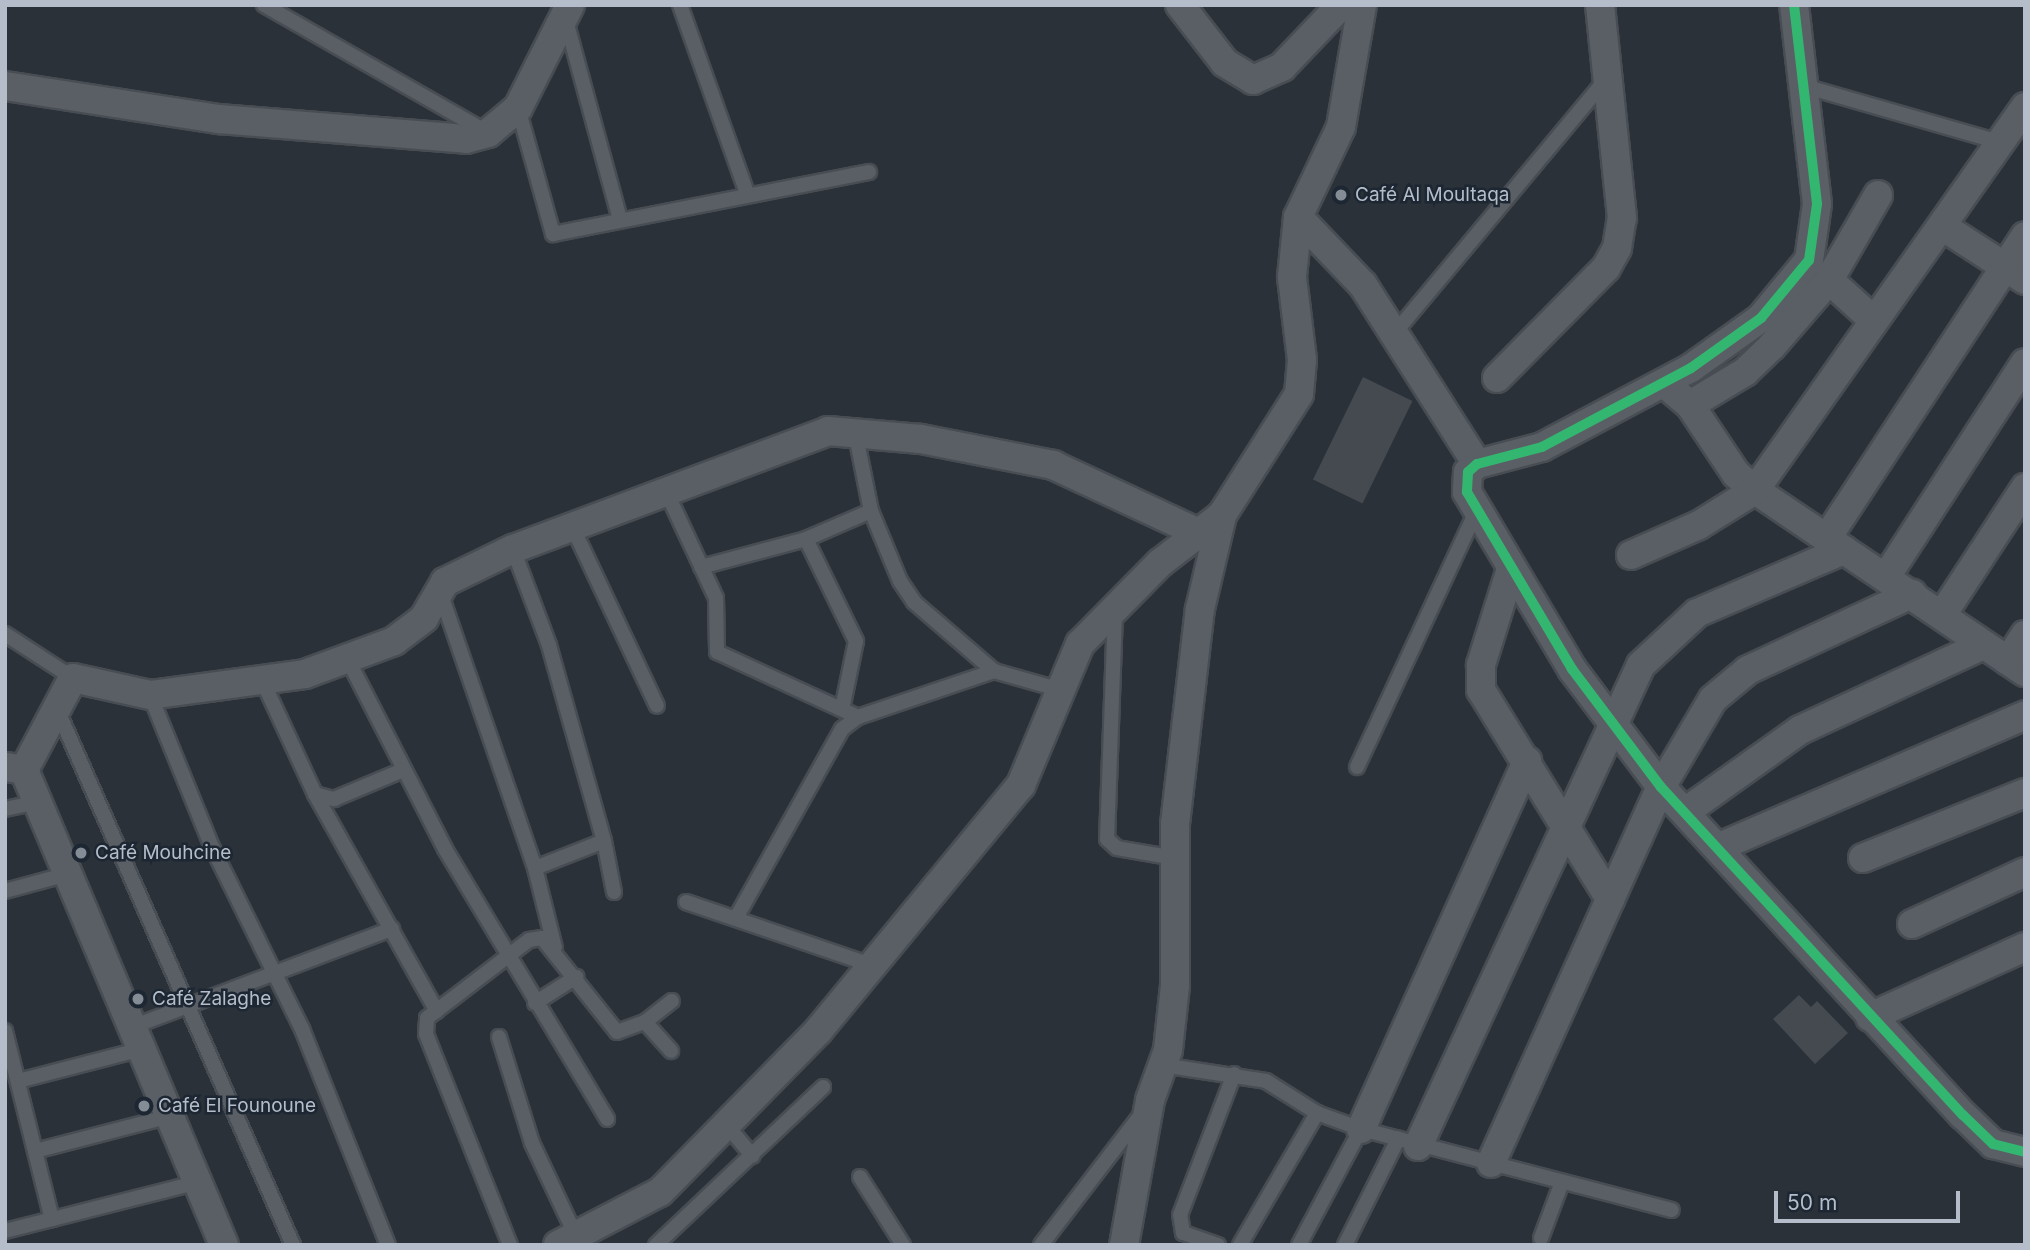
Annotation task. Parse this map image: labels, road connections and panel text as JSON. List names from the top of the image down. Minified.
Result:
{"places":["Café Al Moultaqa","Café Mouhcine","Café Zalaghe","Café El Founoune"],"scale_bar":"50 m"}
